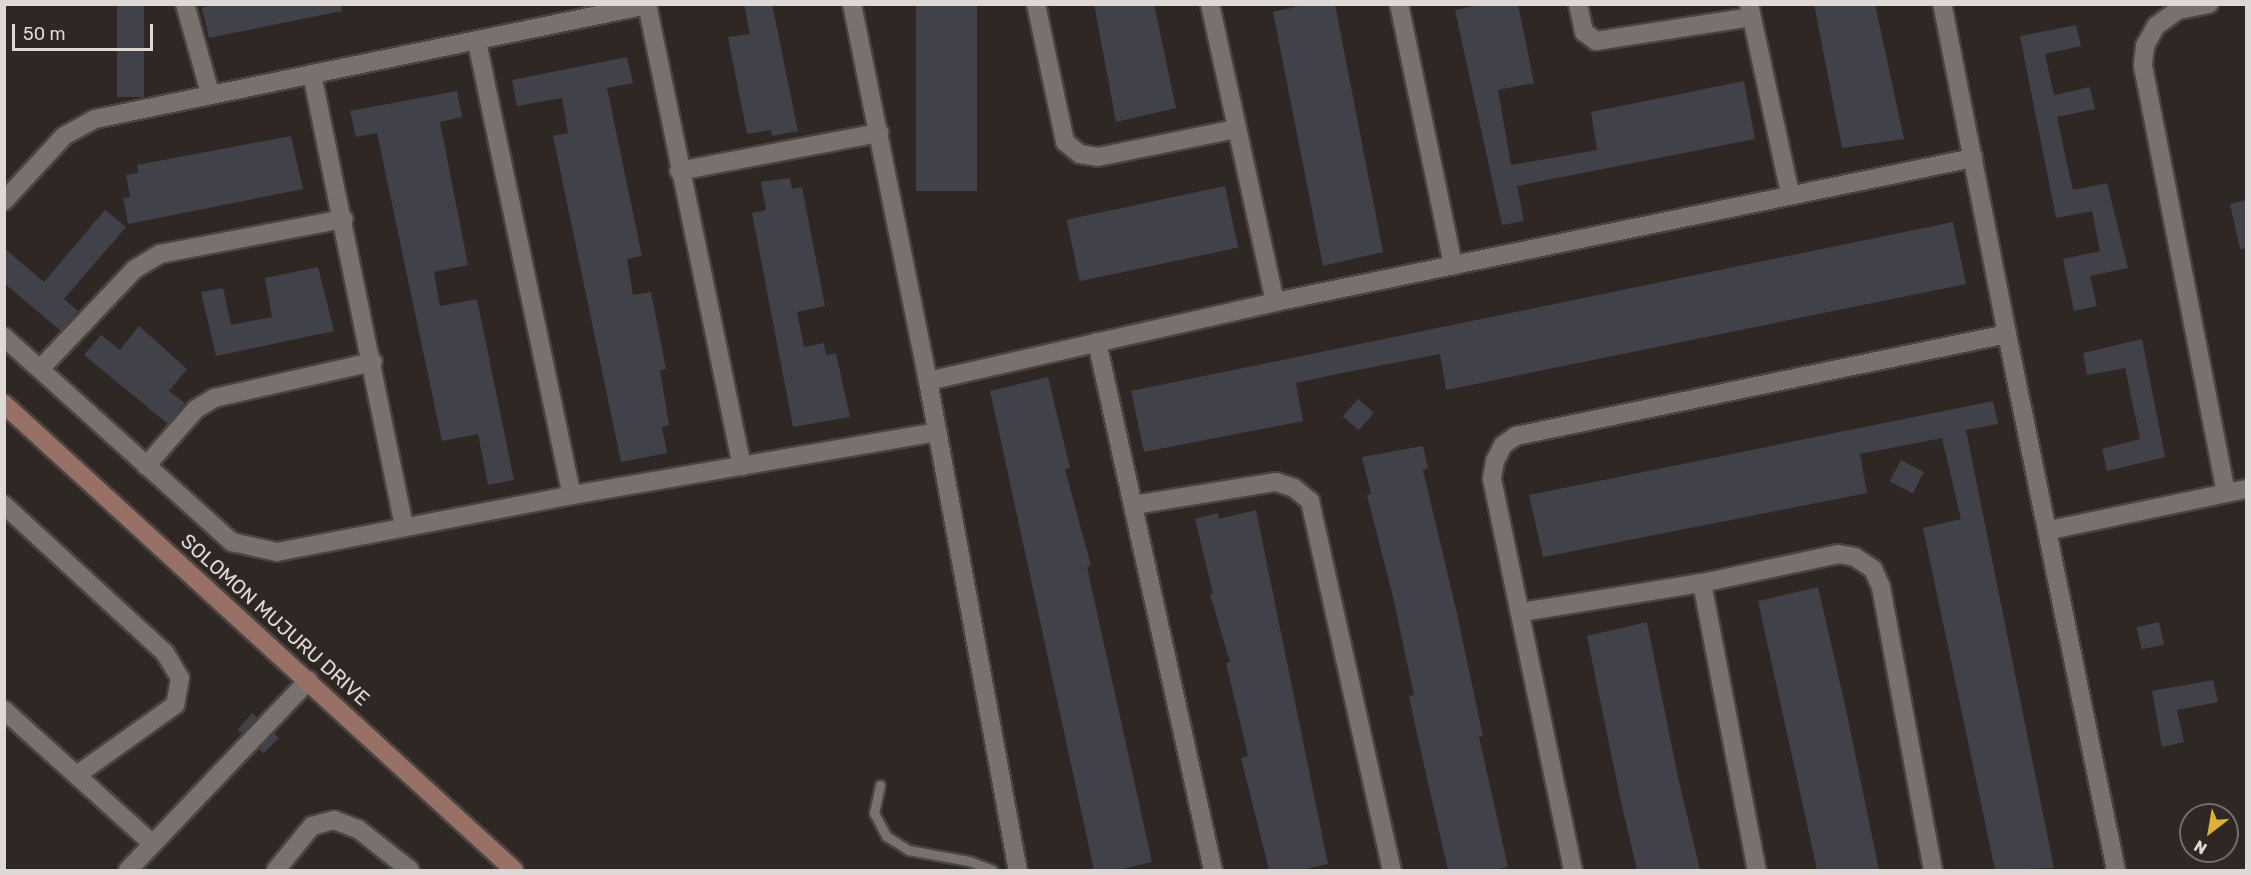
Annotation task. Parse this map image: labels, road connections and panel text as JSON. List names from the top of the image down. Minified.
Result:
{"streets":{"street":["SOLOMON MUJURU DRIVE"]},"scale_bar":"50 m","north":"bottom left"}
